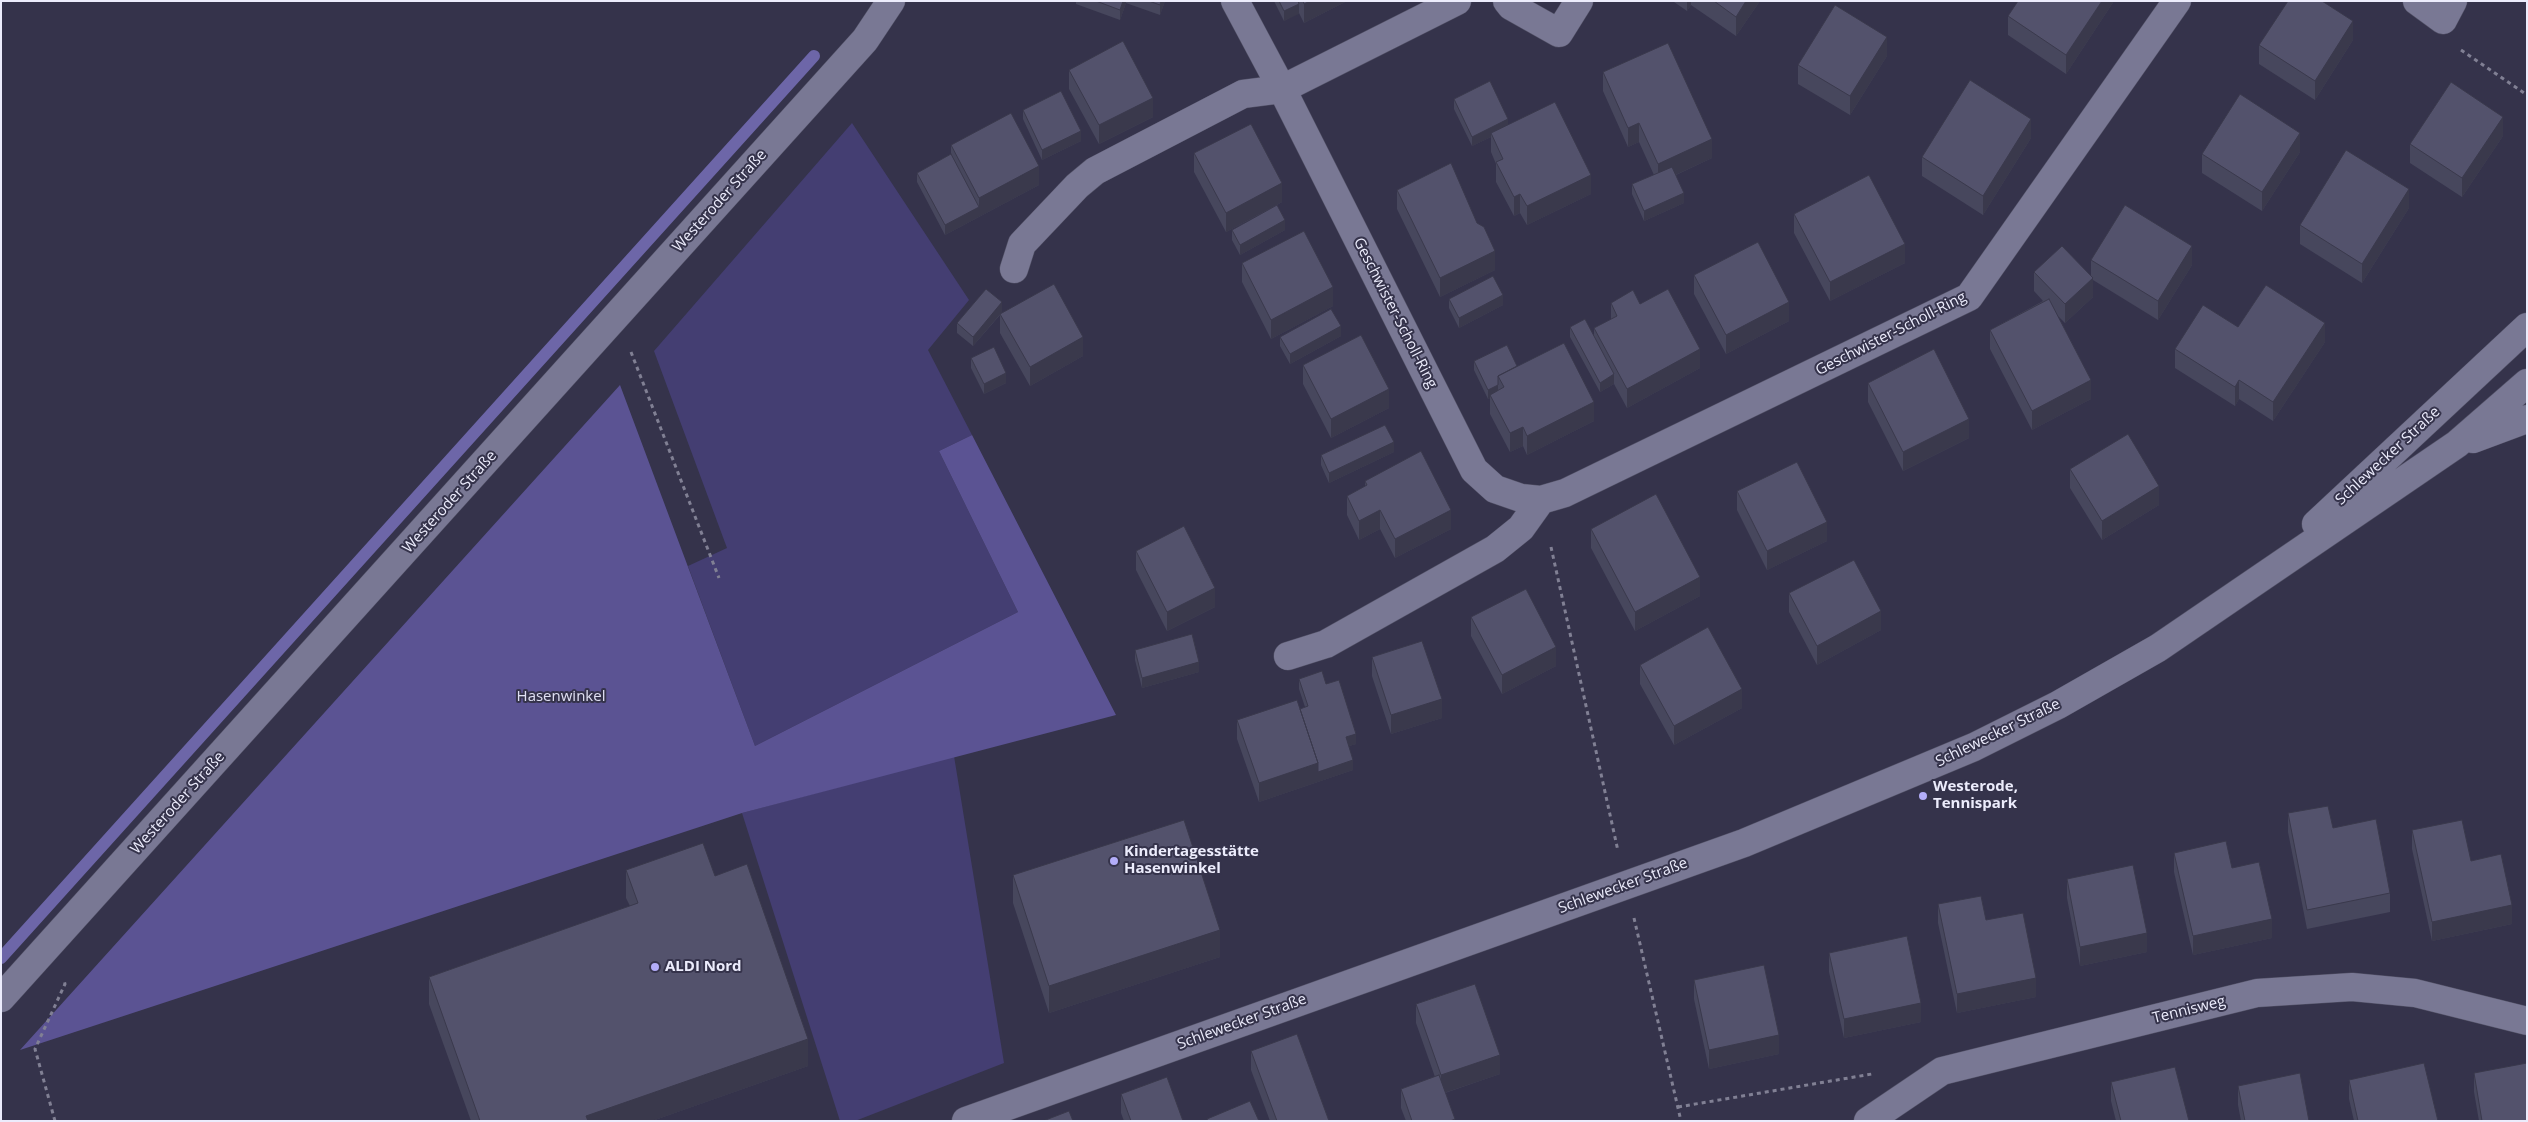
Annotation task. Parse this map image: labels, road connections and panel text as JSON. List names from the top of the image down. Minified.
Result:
{"streets":{"street":["Westeroder Straße","Geschwister-Scholl-Ring","Schlewecker Straße","Tennisweg"]},"parks":["Hasenwinkel"],"places":["Westerode, Tennispark","Kindertagesstätte Hasenwinkel","ALDI Nord"]}
